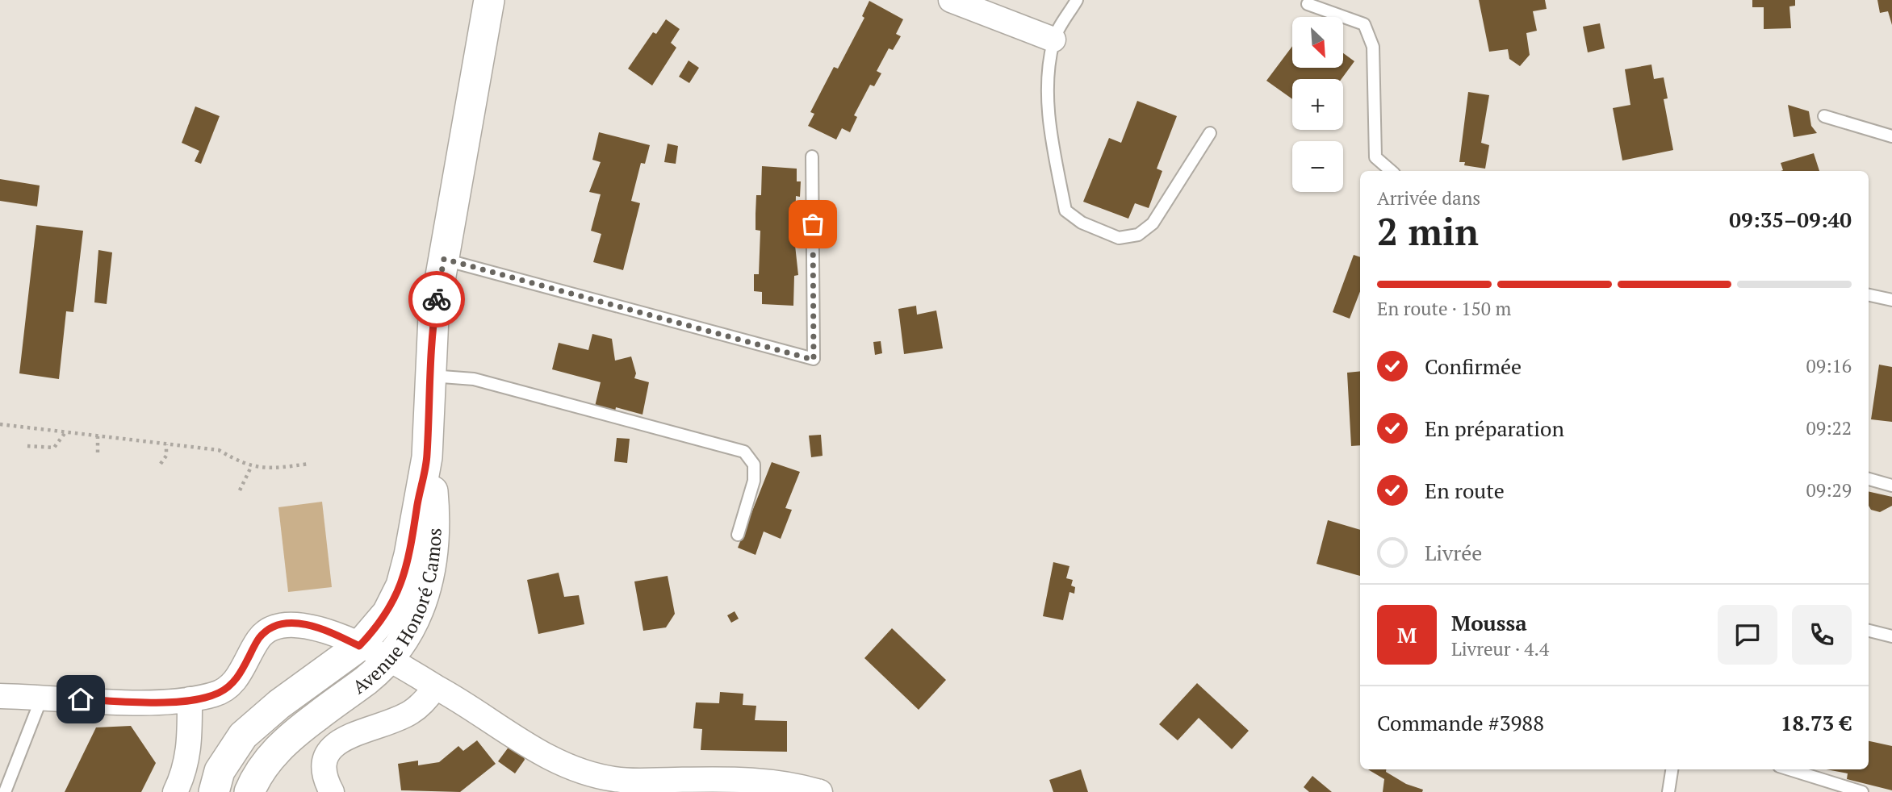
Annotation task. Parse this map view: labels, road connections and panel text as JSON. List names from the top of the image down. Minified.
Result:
{"streets":{"street":["Avenue Honoré Camos"]},"north":"bottom right","page":{"map_buttons":["+","−"],"heading":["2 min","Arrivée dans","09:35–09:40"],"panel":["Moussa","Livreur · 4.4","Commande #3988","18.73 €"],"bar":"En route · 150 m","list":[["Confirmée","09:16"],["En préparation","09:22"],["En route","09:29"],"Livrée"],"round":"M"}}
